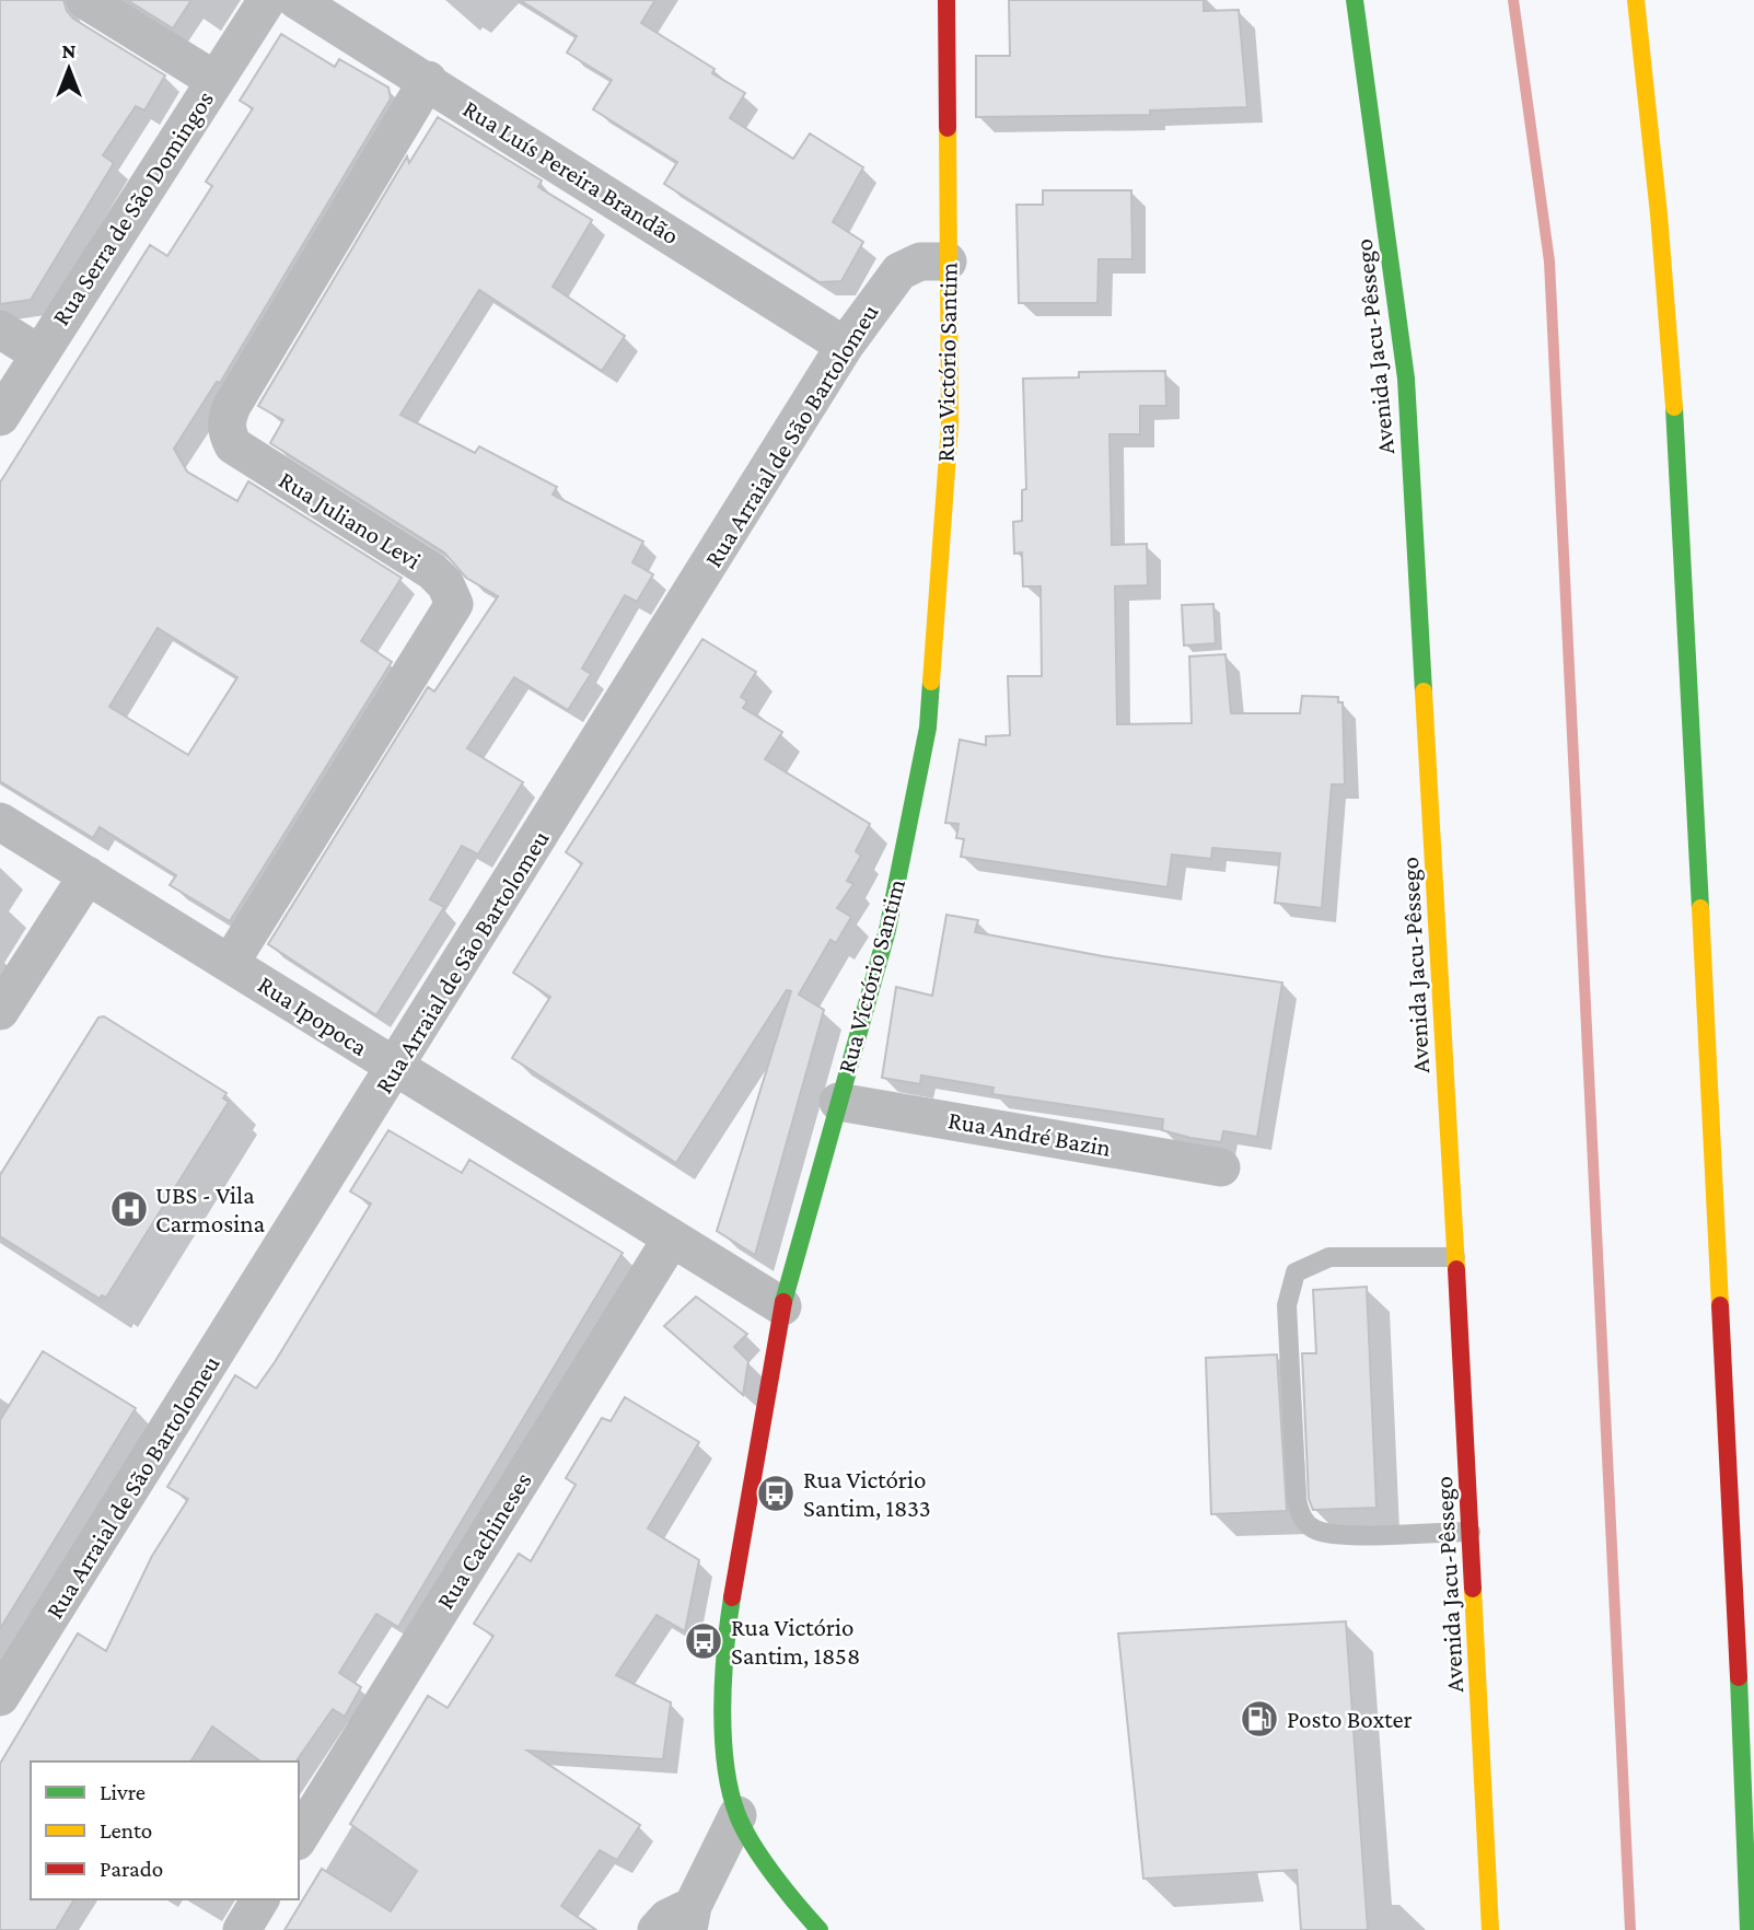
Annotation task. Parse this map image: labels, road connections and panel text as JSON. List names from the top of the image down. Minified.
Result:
{"streets":{"main road":["Avenida Jacu-Pêssego","Rua Victório Santim"],"street":["Rua Luís Pereira Brandão","Rua Serra de São Domingos","Rua Arraial de São Bartolomeu","Rua Juliano Levi","Rua Ipopoca","Rua André Bazin","Rua Cachineses"]},"crossings":[["Rua Luís Pereira Brandão","Rua Arraial de São Bartolomeu"],["Rua Luís Pereira Brandão","Rua Juliano Levi"],["Rua Victório Santim","Rua Arraial de São Bartolomeu"],["Rua Victório Santim","Rua Ipopoca"],["Rua Victório Santim","Rua André Bazin"],["Rua Arraial de São Bartolomeu","Rua Ipopoca"],["Rua Juliano Levi","Rua Ipopoca"],["Rua Ipopoca","Rua Cachineses"]],"places":{"hospital":["UBS - Vila Carmosina"],"bus stop":["Rua Victório Santim, 1833","Rua Victório Santim, 1858"],"fuel station":["Posto Boxter"]},"legend":["Livre","Lento","Parado"],"north":"top"}
